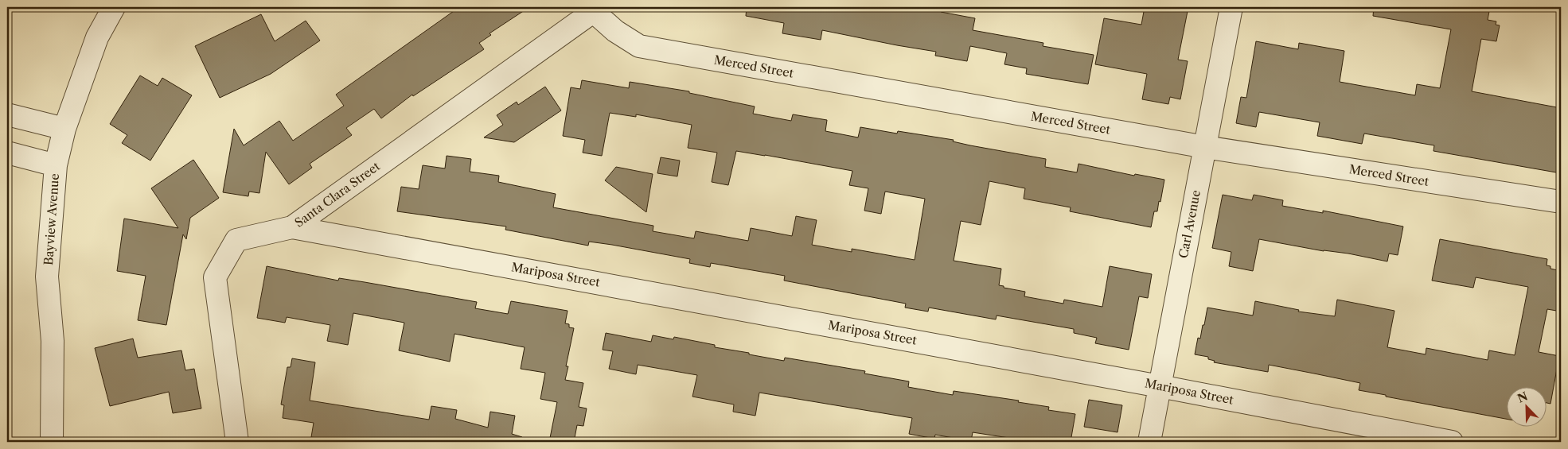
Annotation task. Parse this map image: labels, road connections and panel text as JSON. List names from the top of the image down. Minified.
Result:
{"streets":{"street":["Merced Street","Santa Clara Street","Bayview Avenue","Carl Avenue","Mariposa Street"]},"crossings":[["Merced Street","Santa Clara Street"],["Merced Street","Carl Avenue"],["Santa Clara Street","Mariposa Street"],["Carl Avenue","Mariposa Street"]],"north":"top left"}
